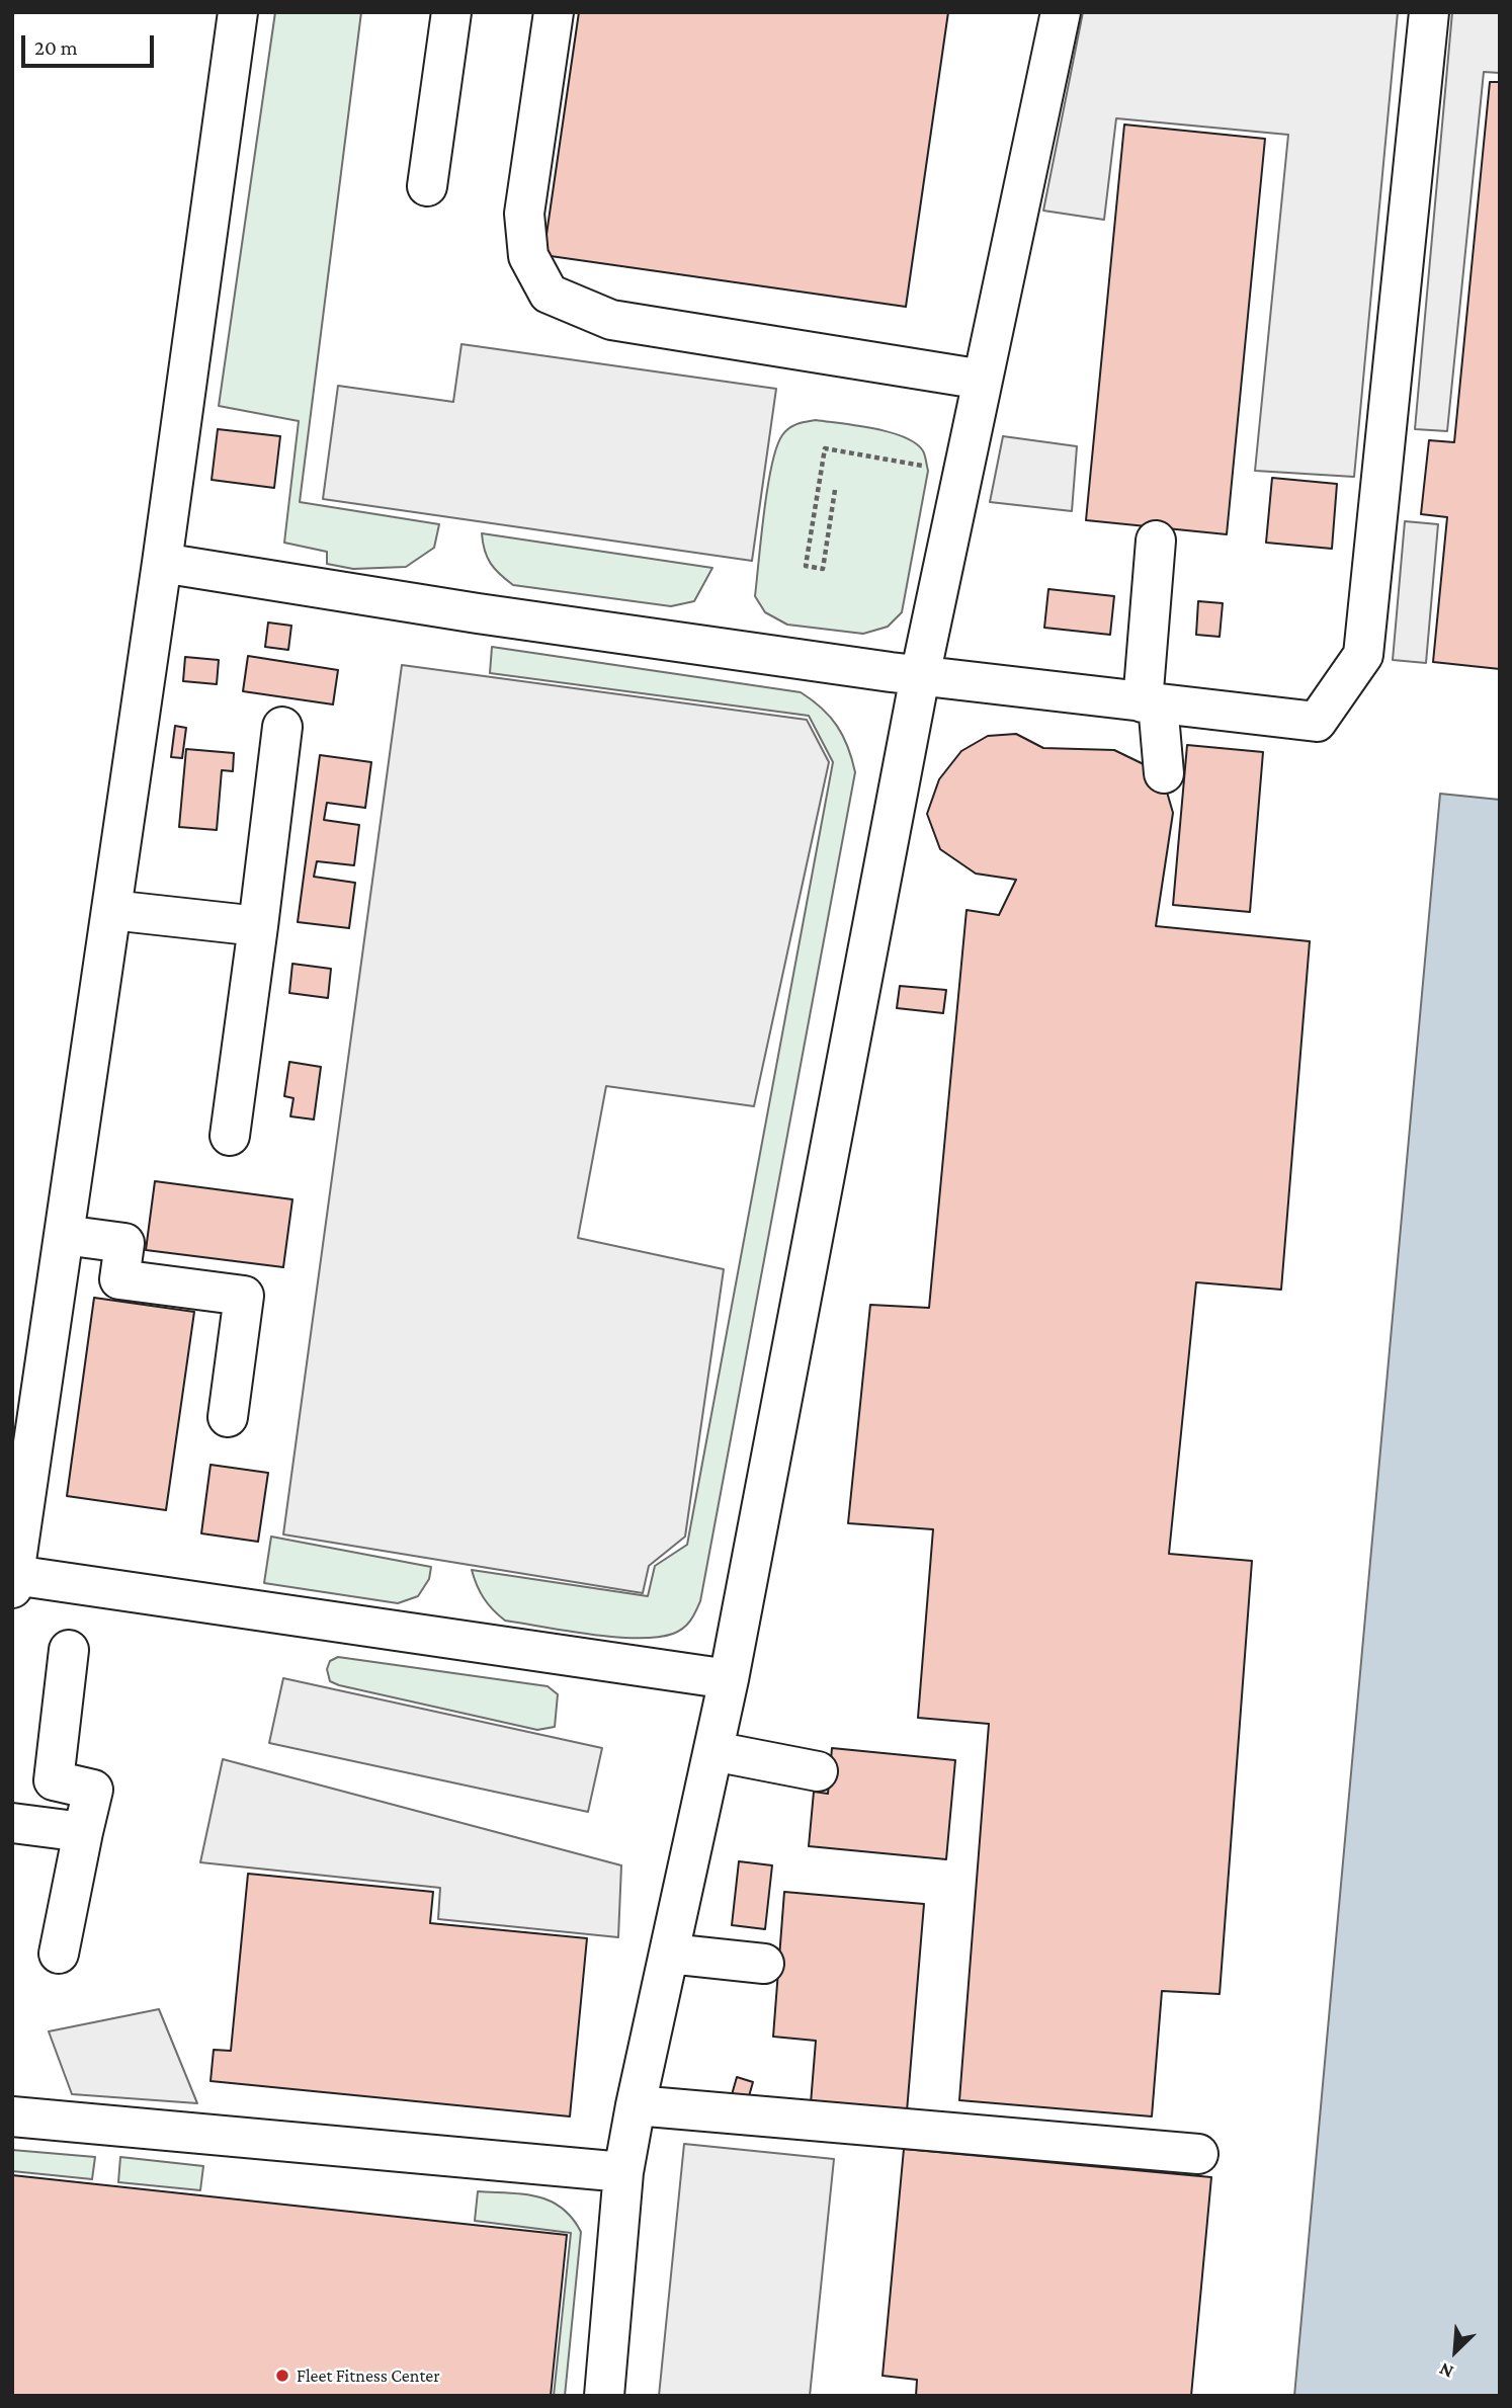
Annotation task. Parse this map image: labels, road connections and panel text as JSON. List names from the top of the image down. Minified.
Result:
{"places":["Fleet Fitness Center"],"scale_bar":"20 m","north":"bottom left"}
